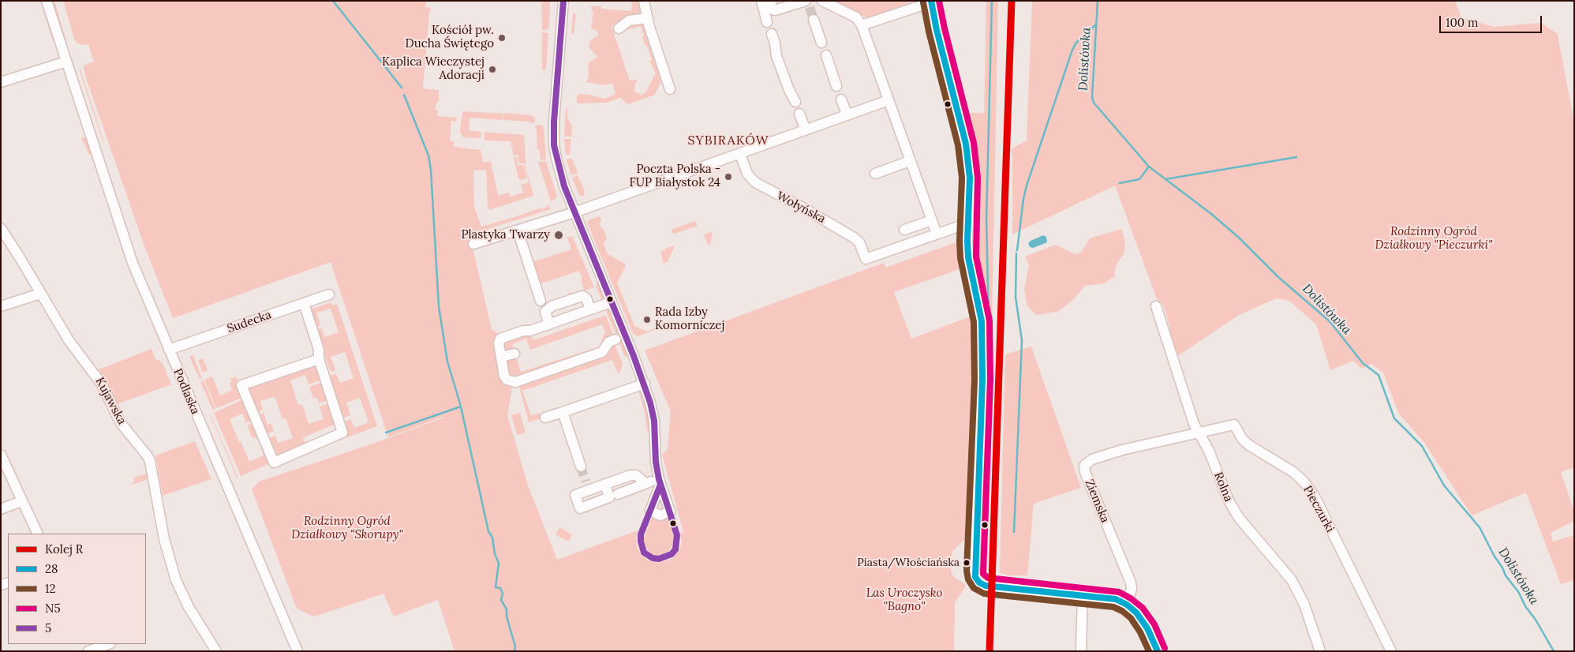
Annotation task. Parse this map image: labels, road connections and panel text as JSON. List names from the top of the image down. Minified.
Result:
{"streets":{"street":["Wołyńska","Sudecka","Podlaska","Kujawska","Rolna","Ziemska","Pieczurki"]},"crossings":[["Sudecka","Podlaska"],["Rolna","Ziemska"],["Rolna","Pieczurki"],["Ziemska","Pieczurki"]],"districts":["SYBIRAKÓW"],"water":["Dolistówka"],"parks":["Rodzinny Ogród Działkowy \"Pieczurki\"","Rodzinny Ogród Działkowy \"Skorupy\"","Las Uroczysko \"Bagno\""],"places":["Kościół pw. Ducha Świętego","Kaplica Wieczystej Adoracji","Poczta Polska - FUP Białystok 24","Plastyka Twarzy","Rada Izby Komorniczej","Piasta/Włościańska"],"lines":["rail line R","transit line 28","transit line N5","transit line 5","transit line 12"],"legend":["Kolej R","28","12","N5","5"],"scale_bar":"100 m"}
